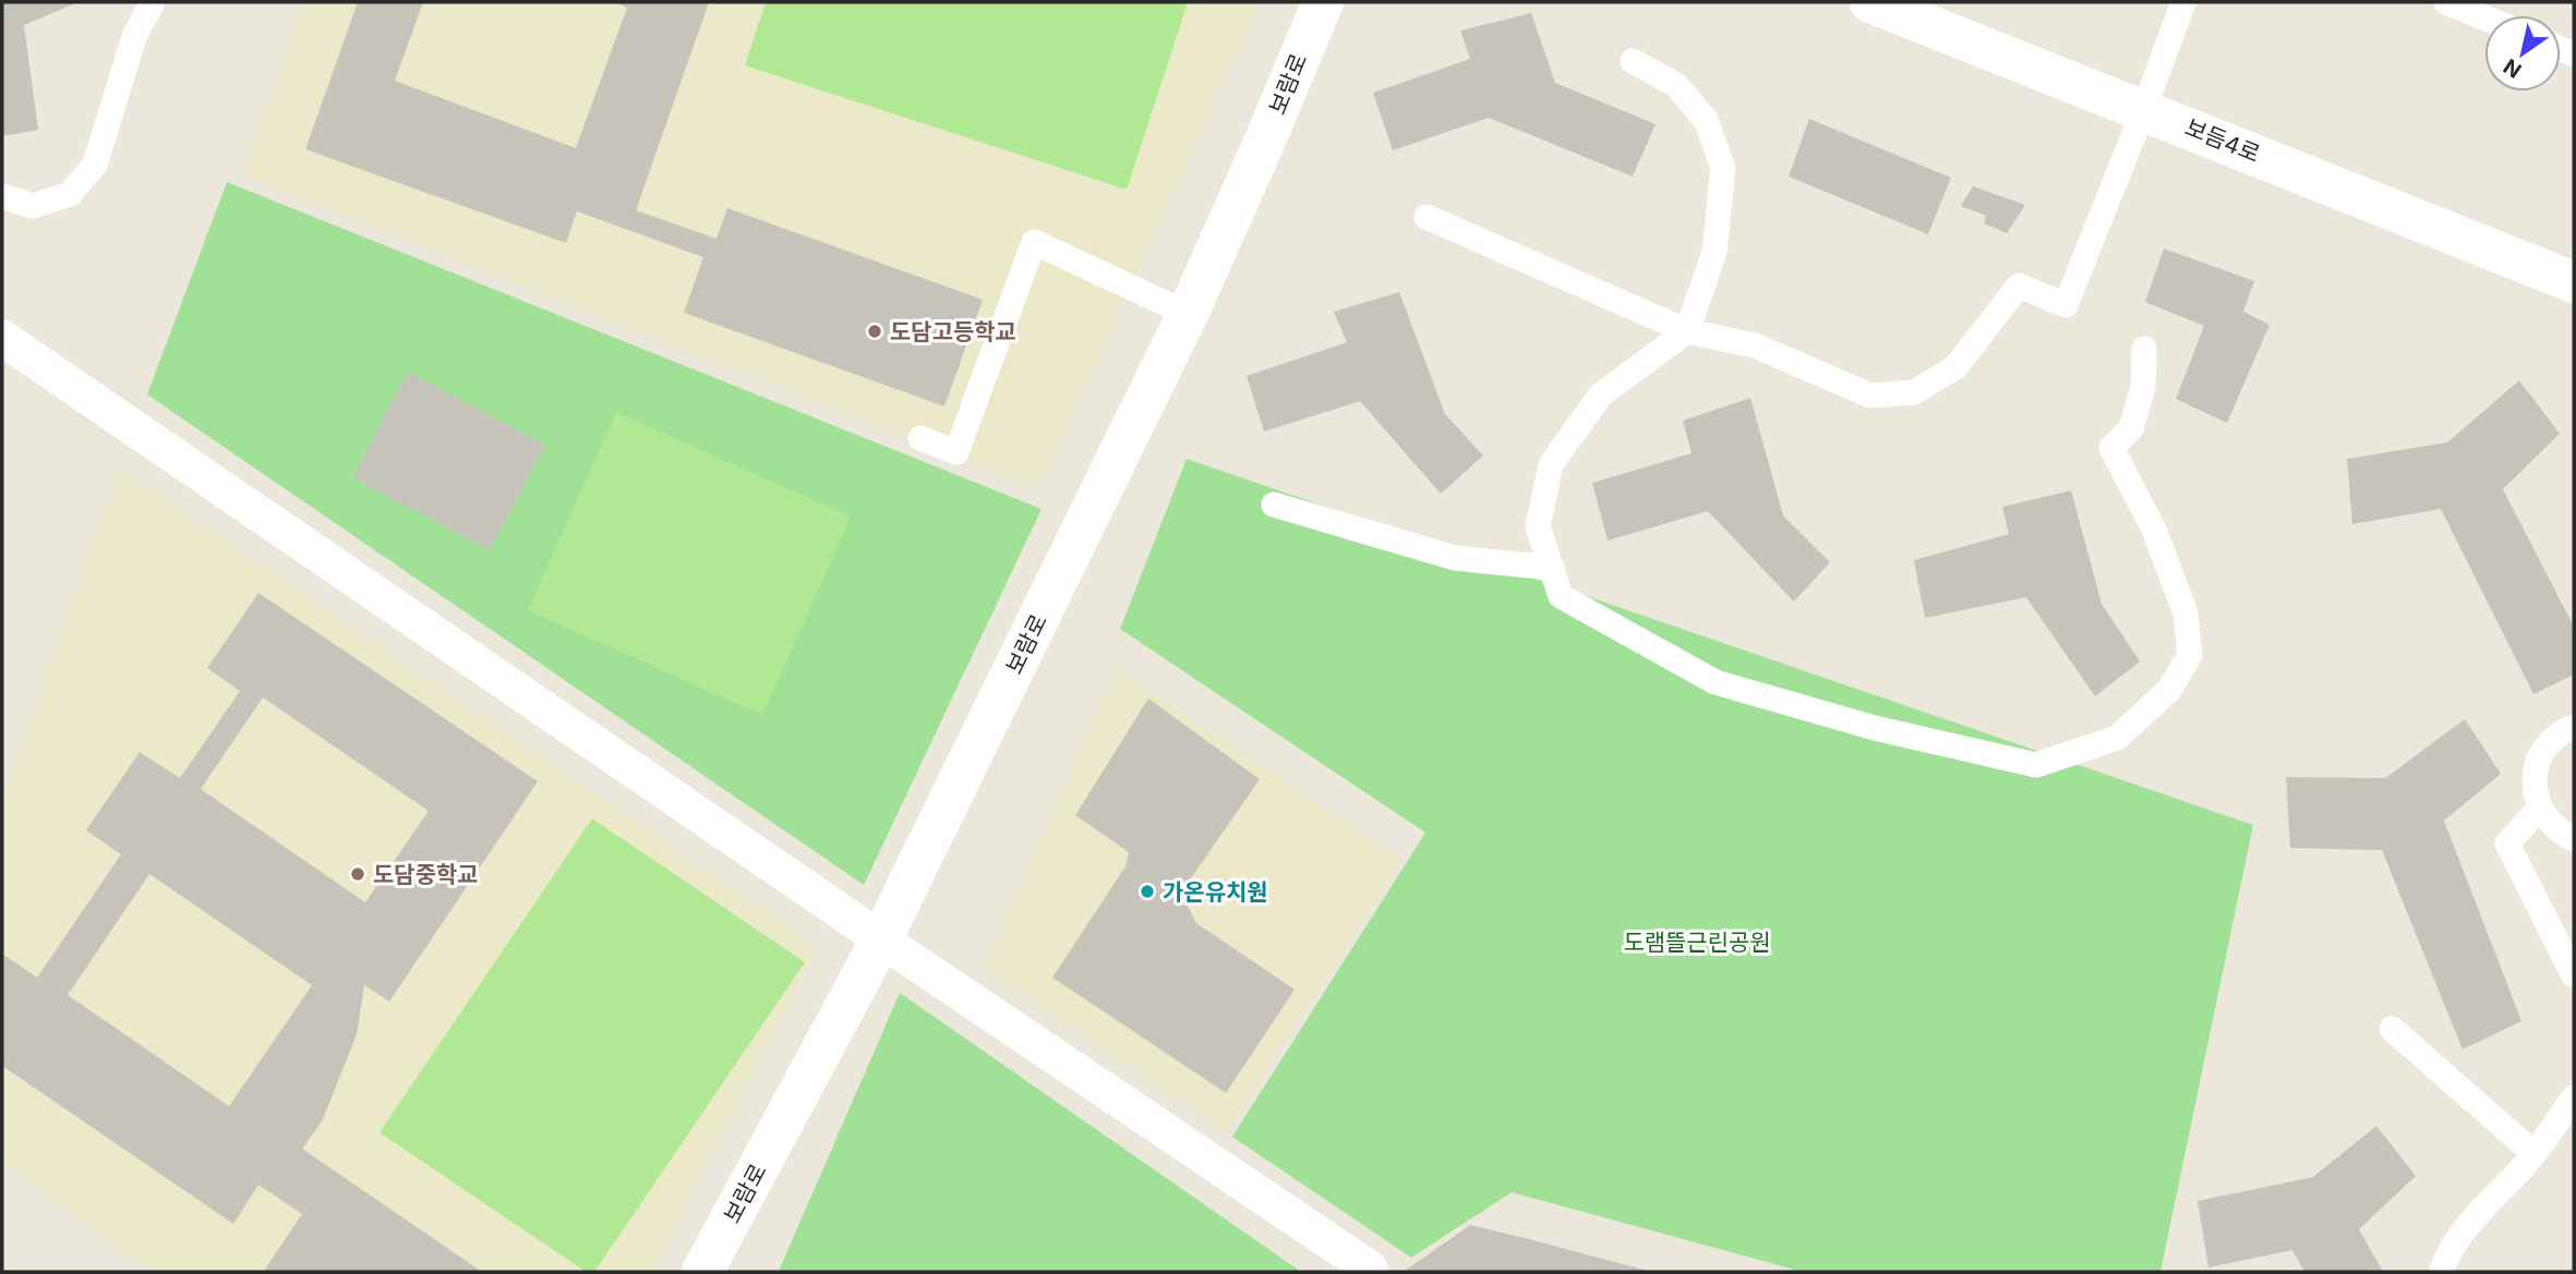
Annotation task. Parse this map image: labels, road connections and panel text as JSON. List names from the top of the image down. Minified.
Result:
{"streets":{"street":["보람로","보듬4로"]},"parks":["도램뜰근린공원"],"places":["도담고등학교","도담중학교","가온유치원"],"north":"bottom left"}
